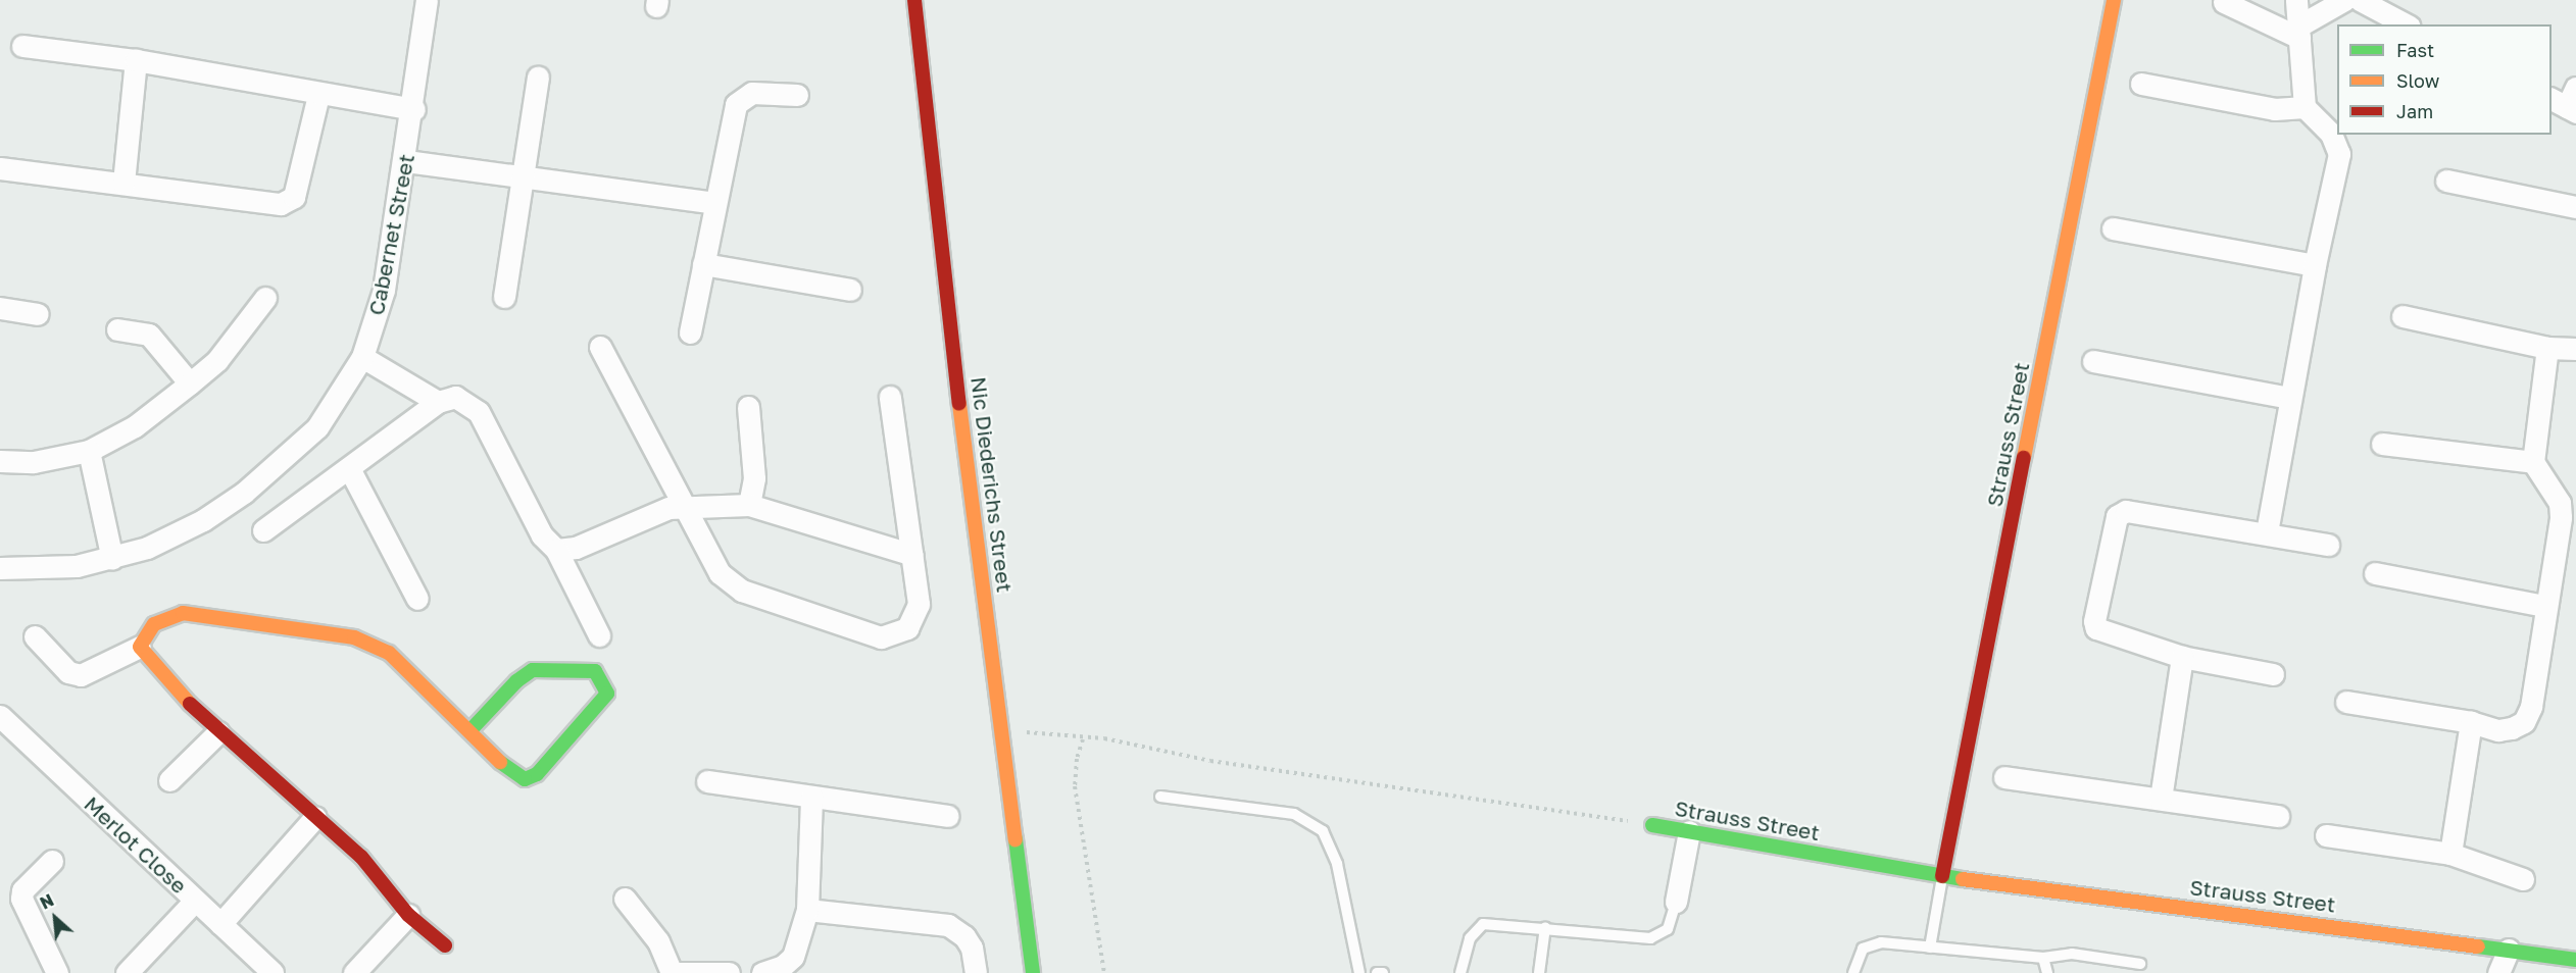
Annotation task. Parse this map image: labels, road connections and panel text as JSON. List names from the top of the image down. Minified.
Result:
{"streets":{"street":["Cabernet Street","Strauss Street","Nic Diederichs Street","Merlot Close"]},"legend":["Fast","Slow","Jam"],"north":"top left"}
